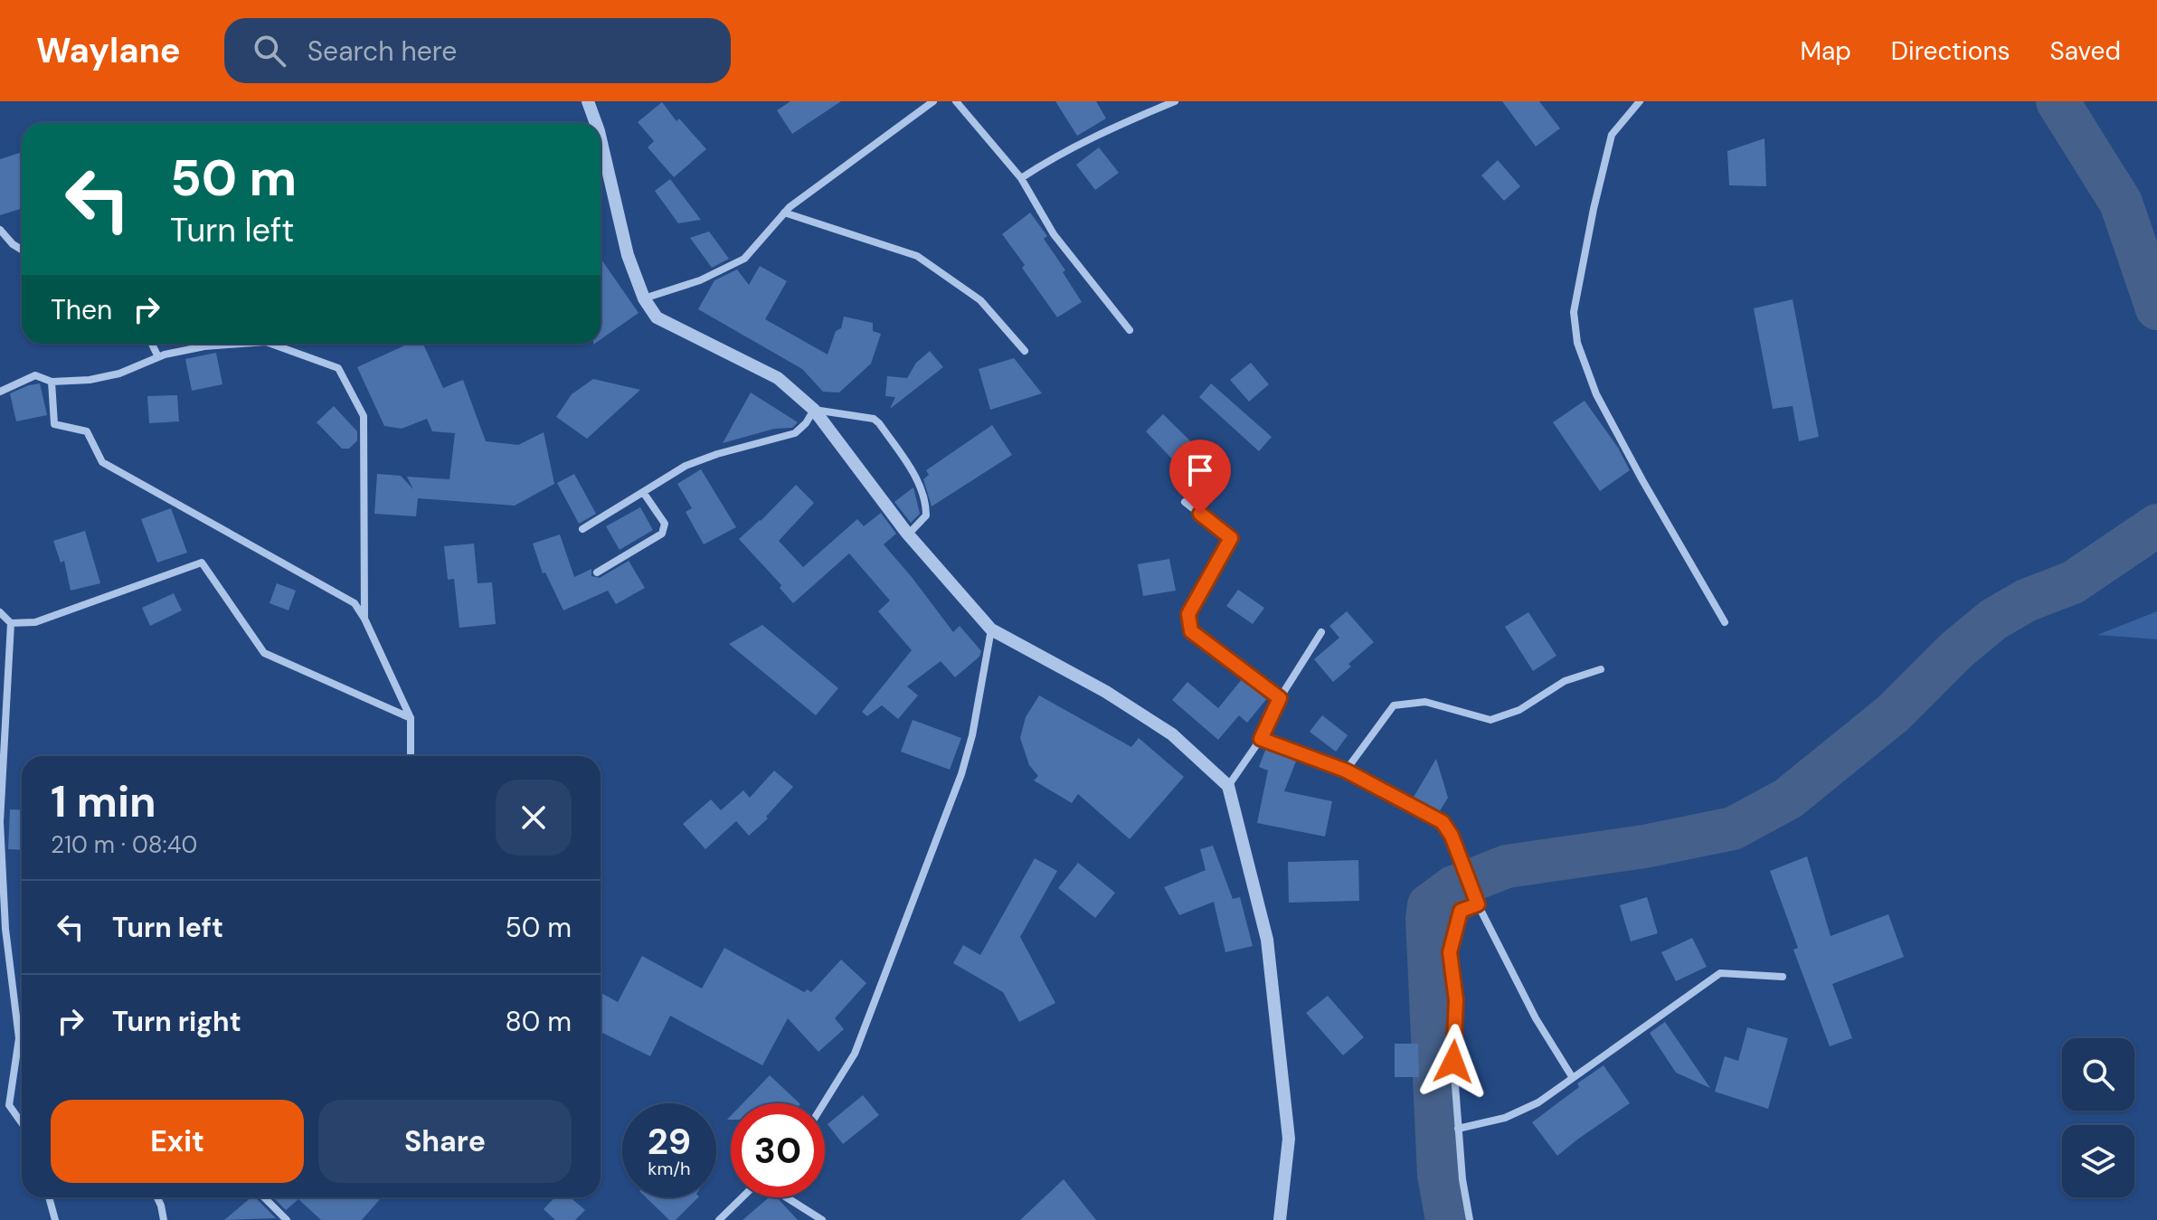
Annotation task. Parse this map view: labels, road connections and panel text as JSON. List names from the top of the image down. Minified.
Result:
{"page":{"header":"Waylane","search":"Search here","nav":["Map","Directions","Saved"],"turn":["50 m","Turn left"],"then":"Then","heading":["1 min","210 m · 08:40"],"list":[{"name":"Turn left","value":"50 m"},{"name":"Turn right","value":"80 m"}],"buttons":["Exit","Share"],"speed":"29 km/h","limit":"30"}}
